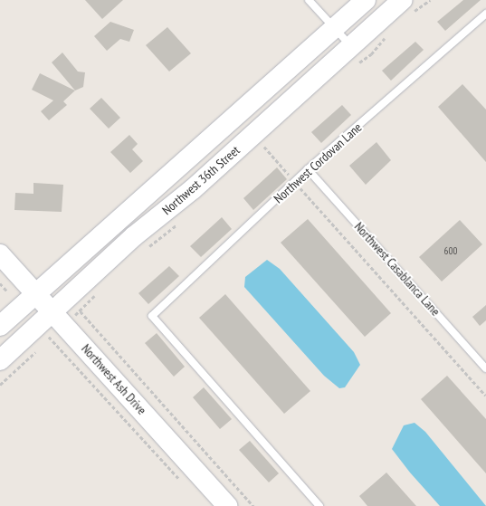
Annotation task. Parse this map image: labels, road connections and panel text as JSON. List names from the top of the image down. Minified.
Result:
{"streets":{"main road":["Northwest 36th Street","Northwest Ash Drive"],"lane":["Northwest Cordovan Lane","Northwest Casablanca Lane"]},"crossings":[["Northwest Cordovan Lane","Northwest Casablanca Lane"],["Northwest 36th Street","Northwest Ash Drive"]],"house_numbers":["600"]}
